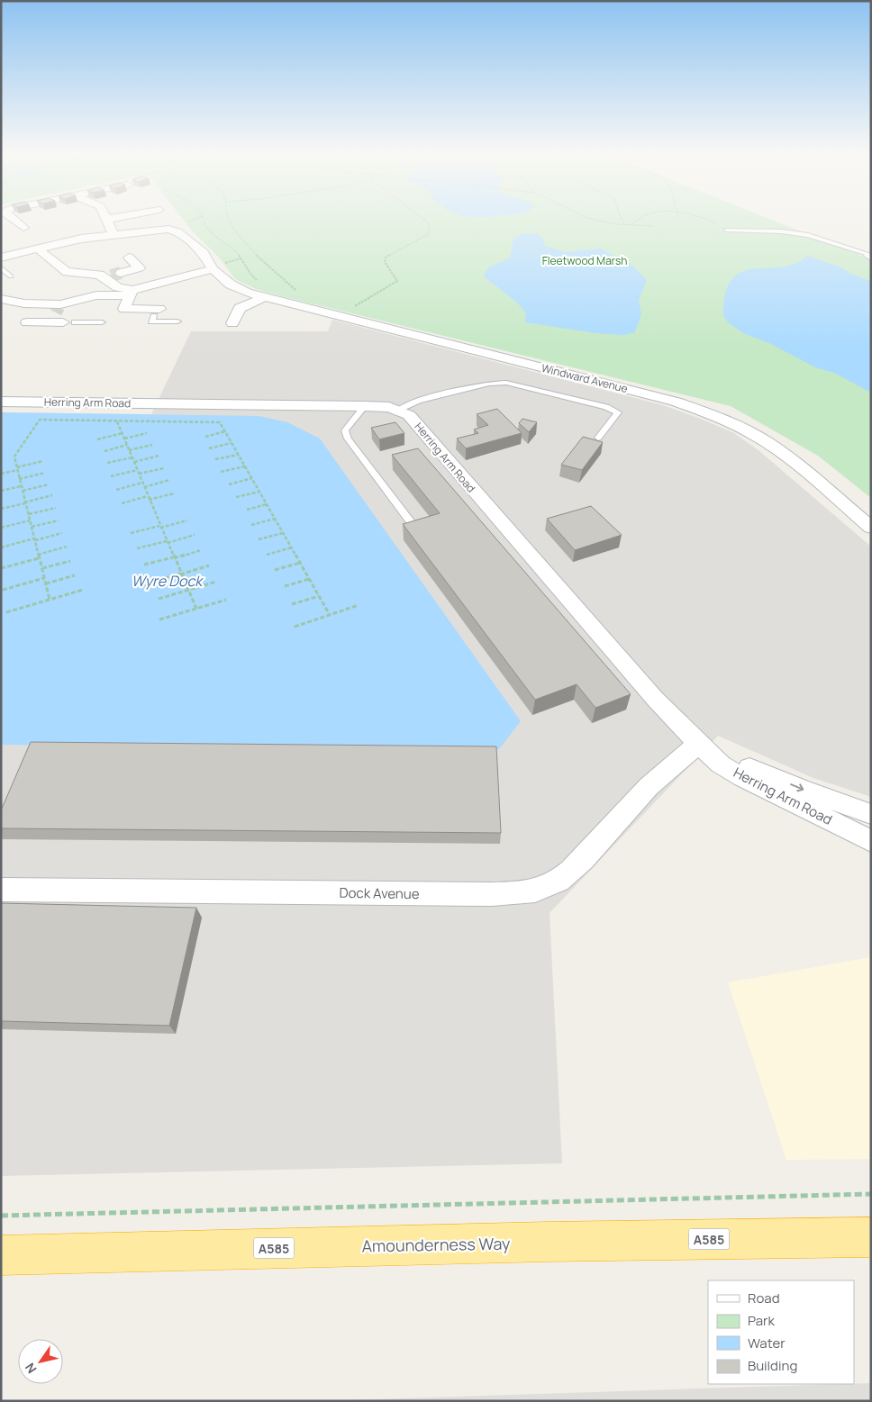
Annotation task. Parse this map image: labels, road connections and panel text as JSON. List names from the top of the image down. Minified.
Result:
{"streets":{"highway":["A585","Amounderness Way"],"street":["Windward Avenue","Herring Arm Road","Dock Avenue"]},"crossings":[["Herring Arm Road","Dock Avenue"]],"water":["Wyre Dock"],"parks":["Fleetwood Marsh"],"legend":["Road","Park","Water","Building"],"north":"bottom left"}
